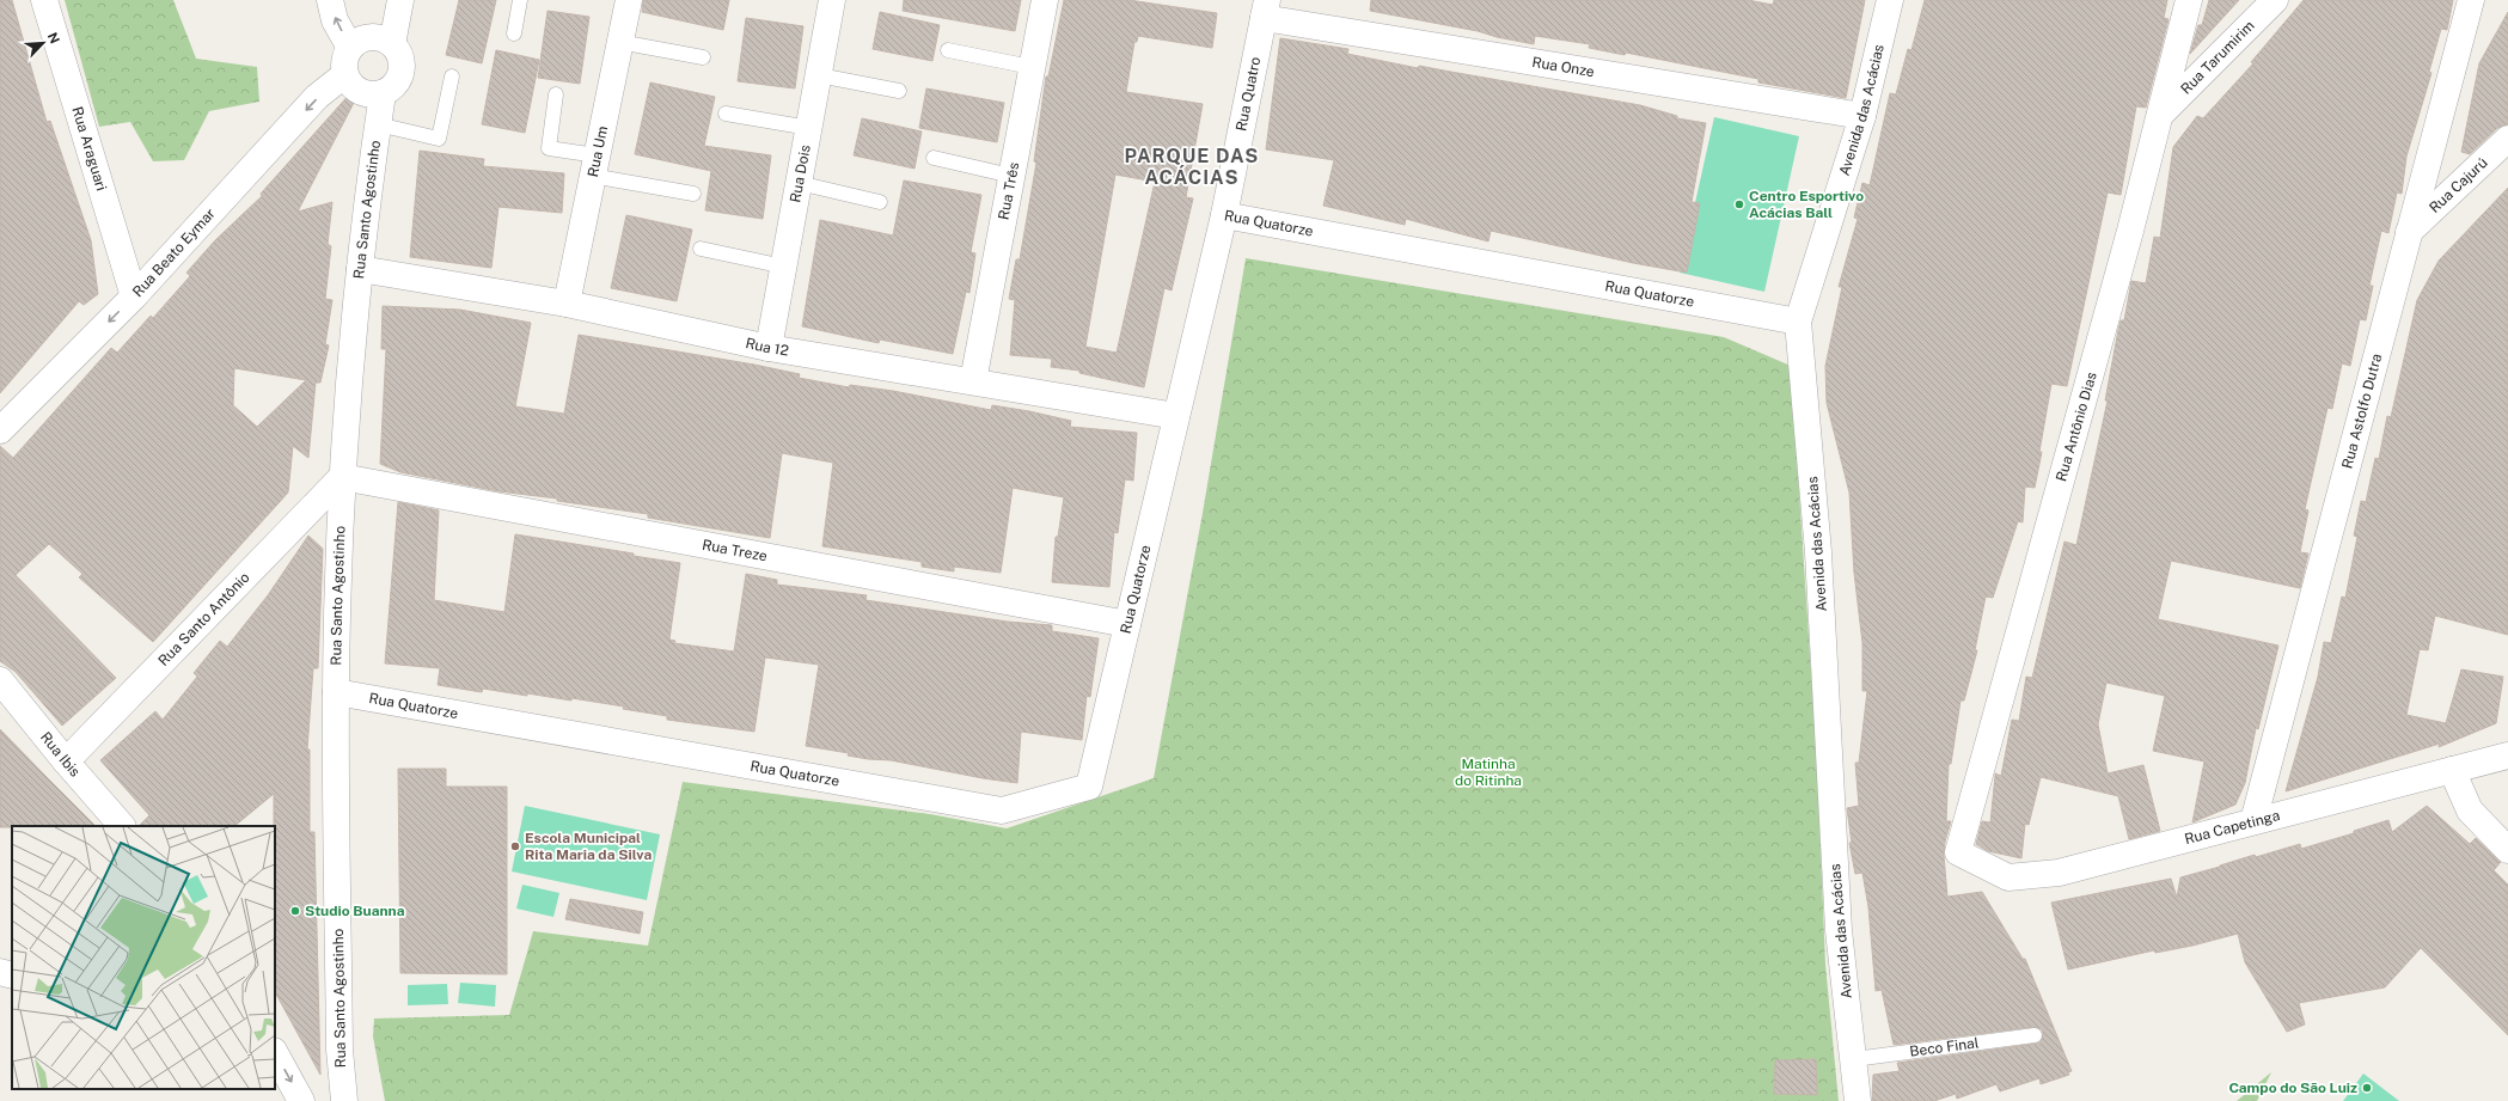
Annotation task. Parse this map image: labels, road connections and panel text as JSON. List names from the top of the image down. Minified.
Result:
{"streets":{"street":["Rua Tarumirim","Rua Onze","Rua Quatro","Avenida das Acácias","Rua Araguari","Rua Um","Rua Dois","Rua Cajurú","Rua Três","Rua Santo Agostinho","Rua Quatorze","Rua Beato Eymar","Rua 12","Rua Astolfo Dutra","Rua Antônio Dias","Rua Treze","Rua Santo Antônio","Rua Ibis","Rua Capetinga"],"lane":["Beco Final"]},"crossings":[["Rua Tarumirim","Rua Antônio Dias"],["Rua Onze","Rua Quatro"],["Rua Onze","Avenida das Acácias"],["Rua Quatro","Rua Quatorze"],["Avenida das Acácias","Rua Quatorze"],["Avenida das Acácias","Beco Final"],["Rua Araguari","Rua Beato Eymar"],["Rua Um","Rua 12"],["Rua Dois","Rua 12"],["Rua Cajurú","Rua Astolfo Dutra"],["Rua Três","Rua 12"],["Rua Santo Agostinho","Rua Quatorze"],["Rua Santo Agostinho","Rua Beato Eymar"],["Rua Santo Agostinho","Rua 12"],["Rua Santo Agostinho","Rua Treze"],["Rua Santo Agostinho","Rua Santo Antônio"],["Rua Quatorze","Rua 12"],["Rua Quatorze","Rua Treze"],["Rua Astolfo Dutra","Rua Capetinga"],["Rua Antônio Dias","Rua Capetinga"],["Rua Treze","Rua Santo Antônio"],["Rua Santo Antônio","Rua Ibis"]],"one_way":["Rua Beato Eymar"],"districts":["PARQUE DAS ACÁCIAS"],"parks":["Matinha do Ritinha"],"places":["Centro Esportivo Acácias Ball","Escola Municipal Rita Maria da Silva","Studio Buanna","Campo do São Luiz"],"north":"top right"}
